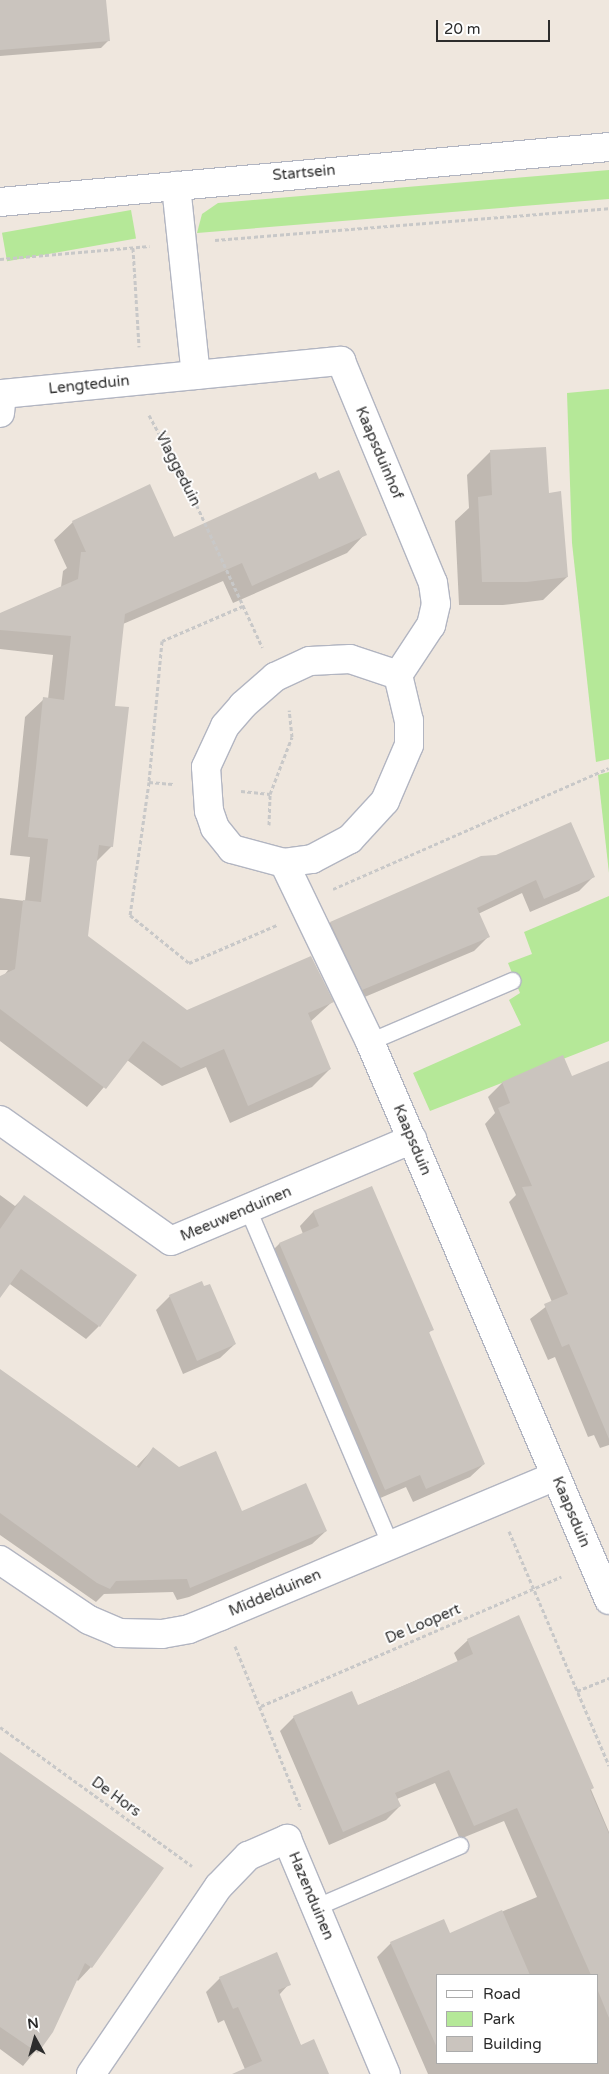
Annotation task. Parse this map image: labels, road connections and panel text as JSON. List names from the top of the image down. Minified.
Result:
{"streets":{"street":["Startsein","Lengteduin","Kaapsduinhof","Kaapsduin","Meeuwenduinen","Middelduinen","Hazenduinen"],"path":["Vlaggeduin","De Loopert","De Hors"]},"crossings":[["Lengteduin","Kaapsduinhof"],["Lengteduin","Vlaggeduin"],["Kaapsduin","Meeuwenduinen"],["Kaapsduin","Middelduinen"],["Kaapsduin","De Loopert"],["De Hors","Hazenduinen"]],"legend":["Road","Park","Building"],"scale_bar":"20 m","north":"top"}
